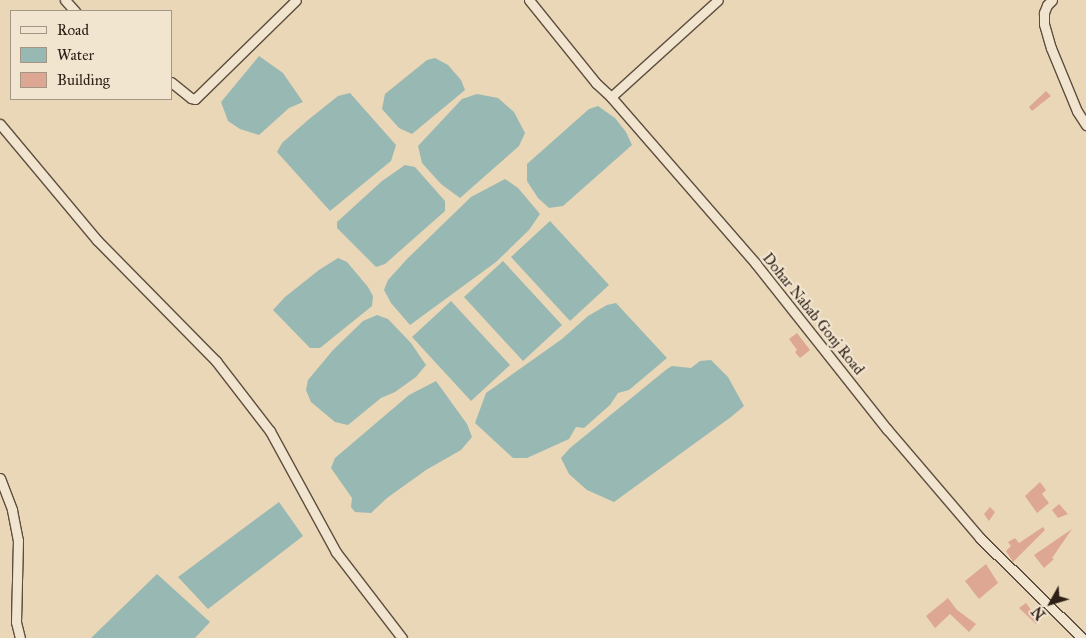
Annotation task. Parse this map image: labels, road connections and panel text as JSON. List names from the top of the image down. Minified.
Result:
{"streets":{"street":["Dohar Nabab Gonj Road"]},"legend":["Road","Water","Building"],"north":"bottom left"}
